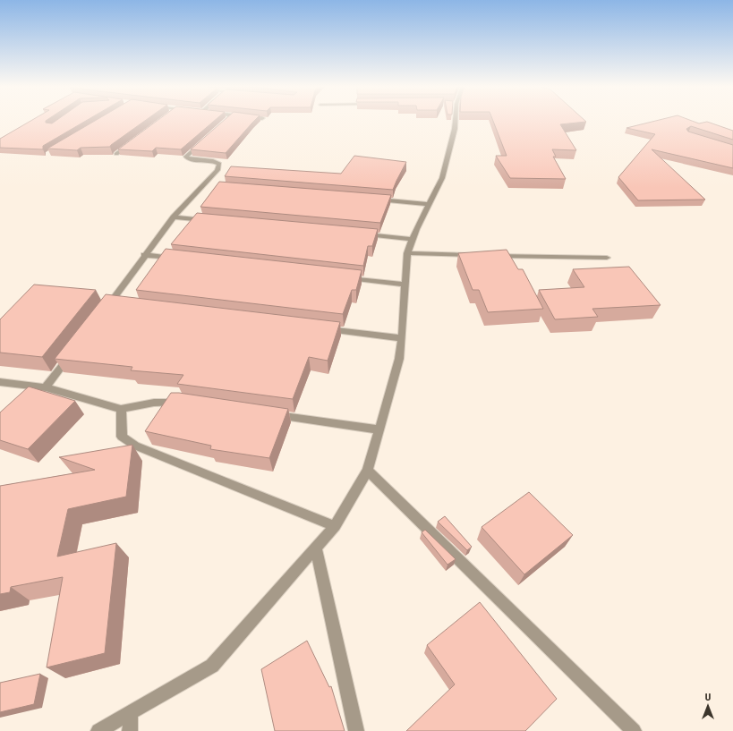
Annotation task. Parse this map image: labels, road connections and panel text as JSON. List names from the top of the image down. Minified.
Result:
{"north":"top"}
